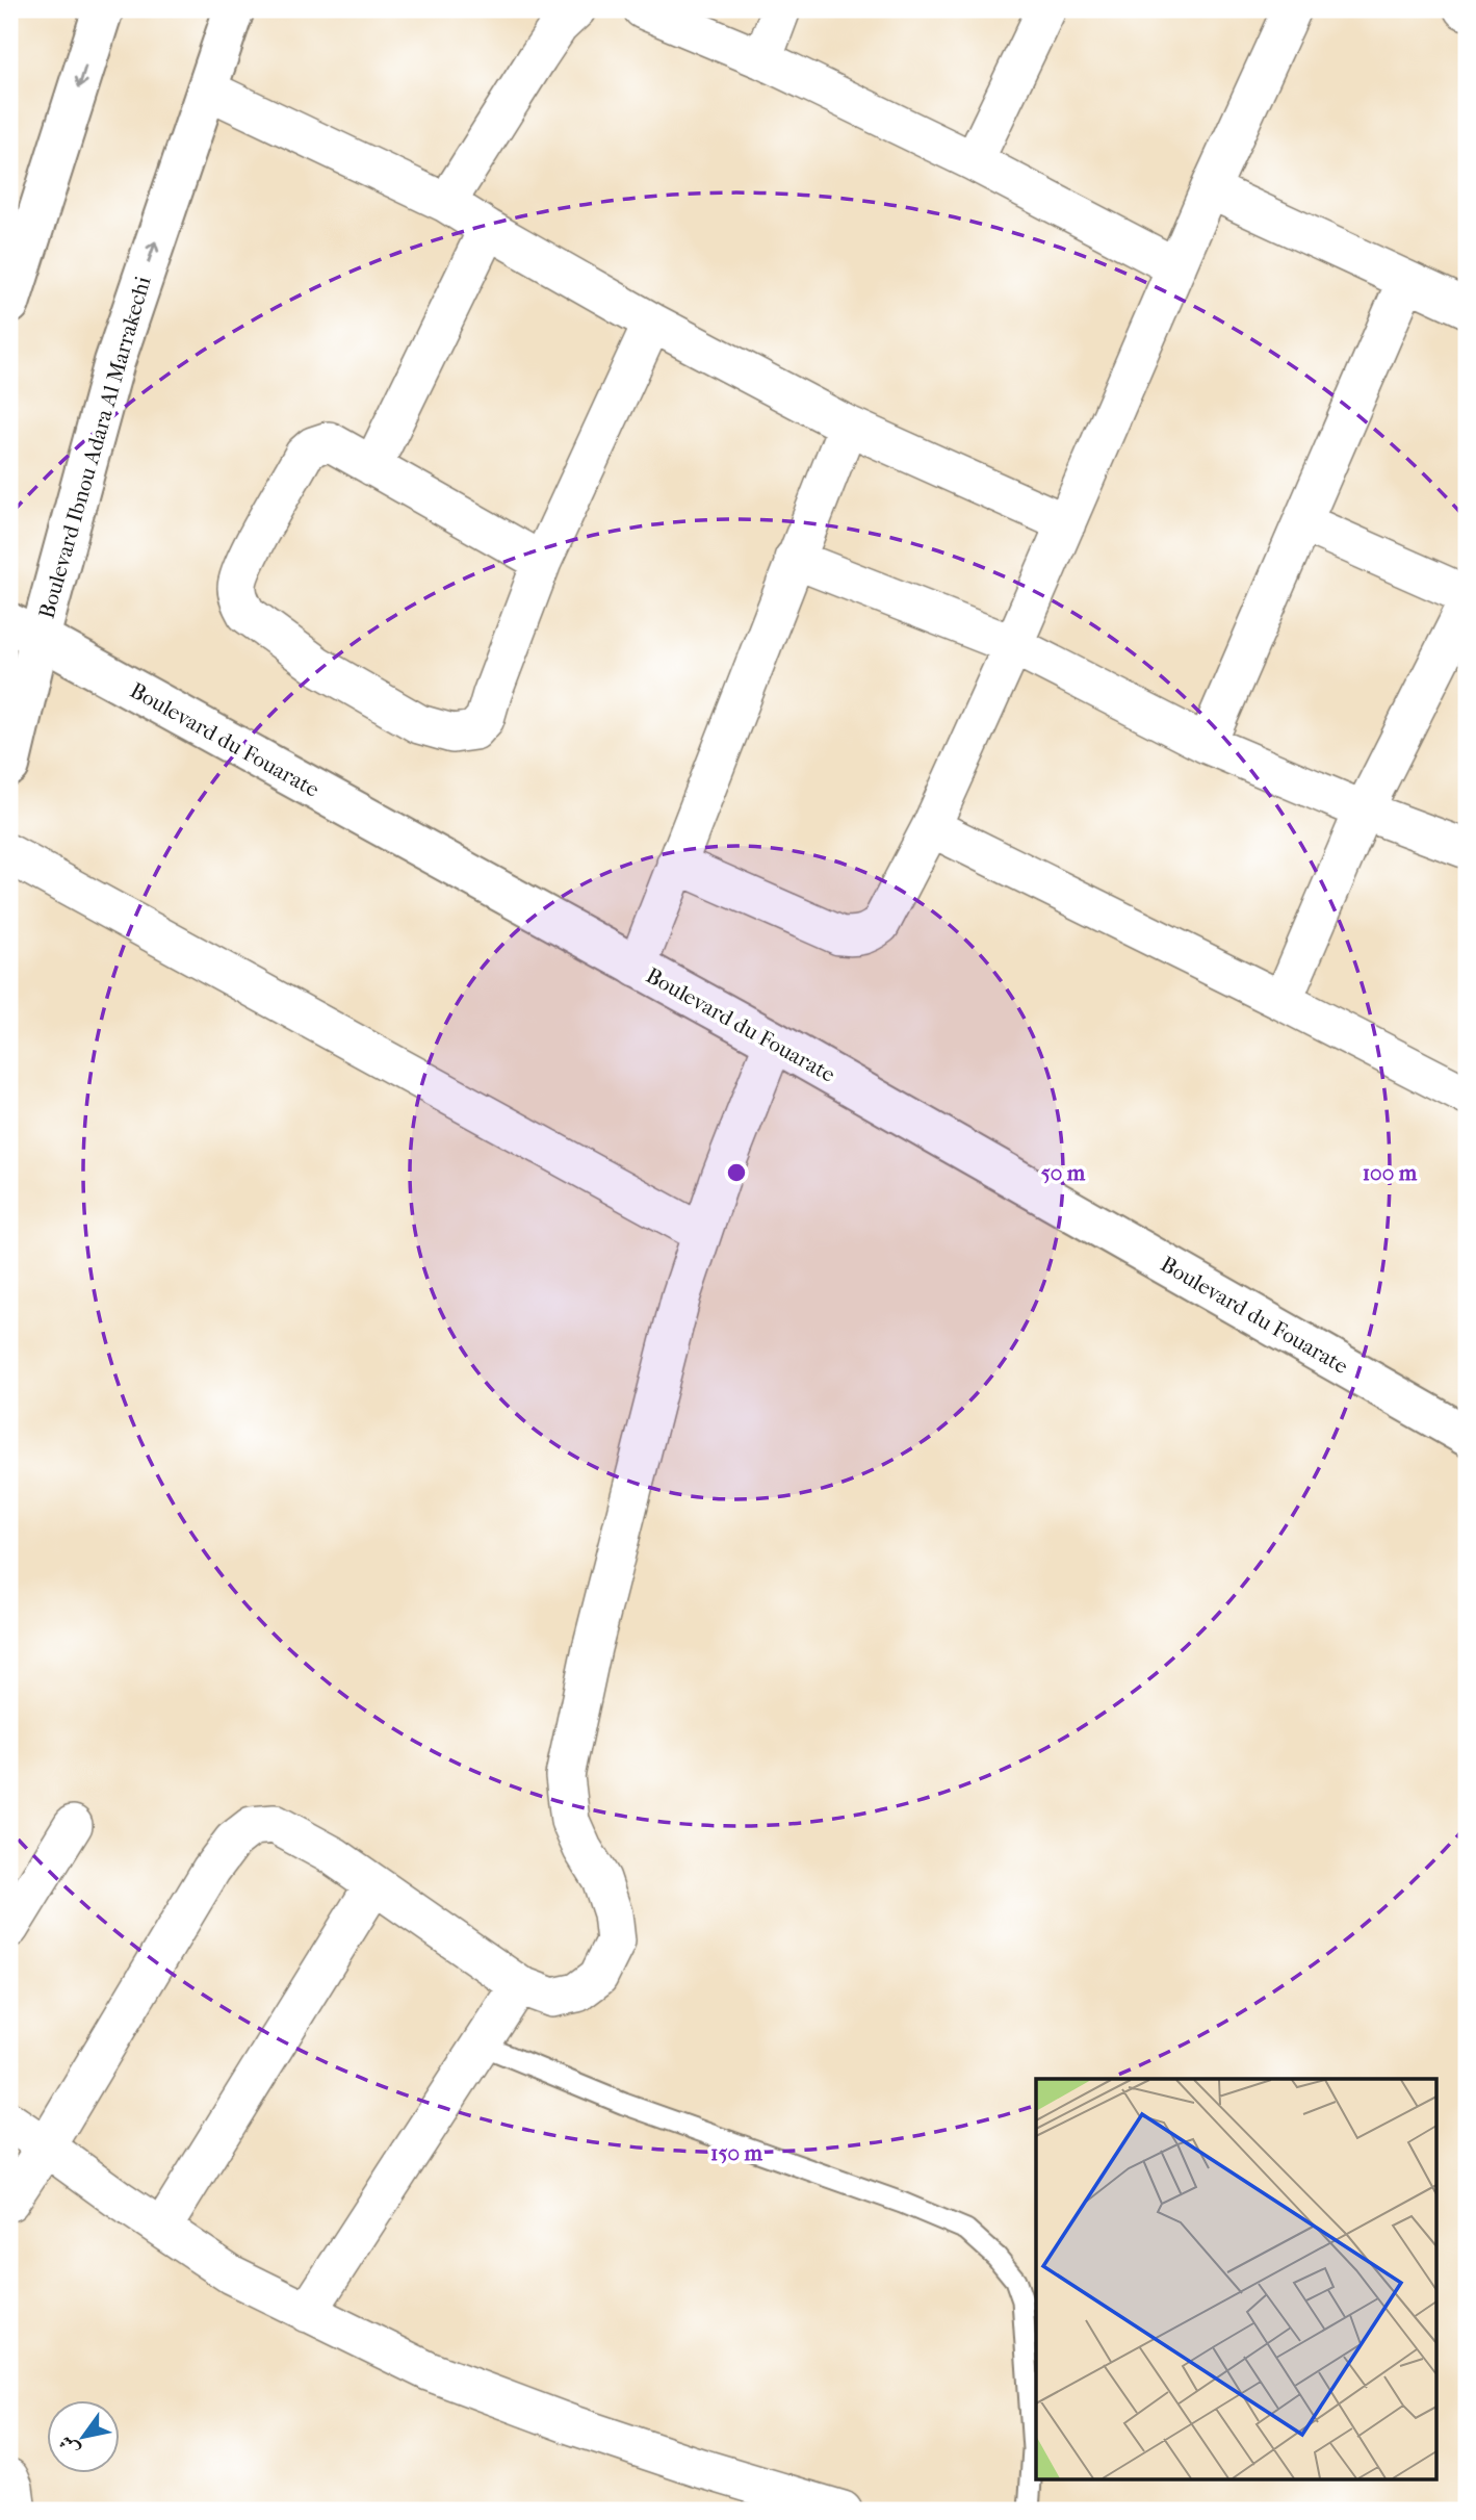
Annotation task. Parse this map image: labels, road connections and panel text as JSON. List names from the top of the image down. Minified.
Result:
{"streets":{"street":["Boulevard Ibnou Adara Al Marrakechi","Boulevard du Fouarate"]},"crossings":[["Boulevard Ibnou Adara Al Marrakechi","Boulevard du Fouarate"]],"north":"bottom left","rings":["50 m","100 m","150 m"]}
